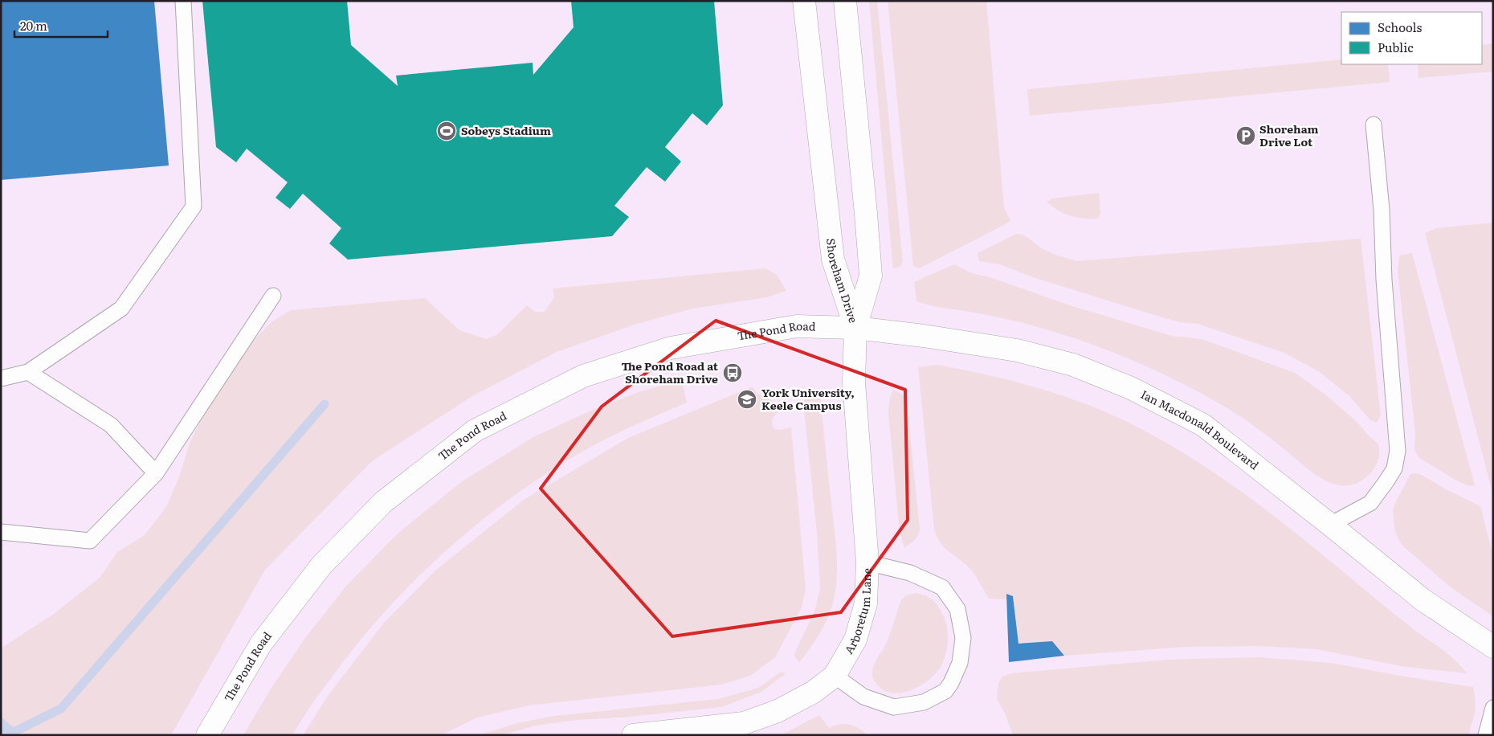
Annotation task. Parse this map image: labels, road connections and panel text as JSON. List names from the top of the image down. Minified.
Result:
{"streets":{"street":["Shoreham Drive","The Pond Road","Ian Macdonald Boulevard","Arboretum Lane"]},"crossings":[["Shoreham Drive","The Pond Road"],["Shoreham Drive","Ian Macdonald Boulevard"],["Shoreham Drive","Arboretum Lane"],["The Pond Road","Ian Macdonald Boulevard"],["The Pond Road","Arboretum Lane"],["Ian Macdonald Boulevard","Arboretum Lane"]],"places":{"sports":["Sobeys Stadium"],"parking":["Shoreham Drive Lot"],"bus stop":["The Pond Road at Shoreham Drive"],"school or university":["York University, Keele Campus"]},"legend":["Schools","Public"],"scale_bar":"20 m"}
